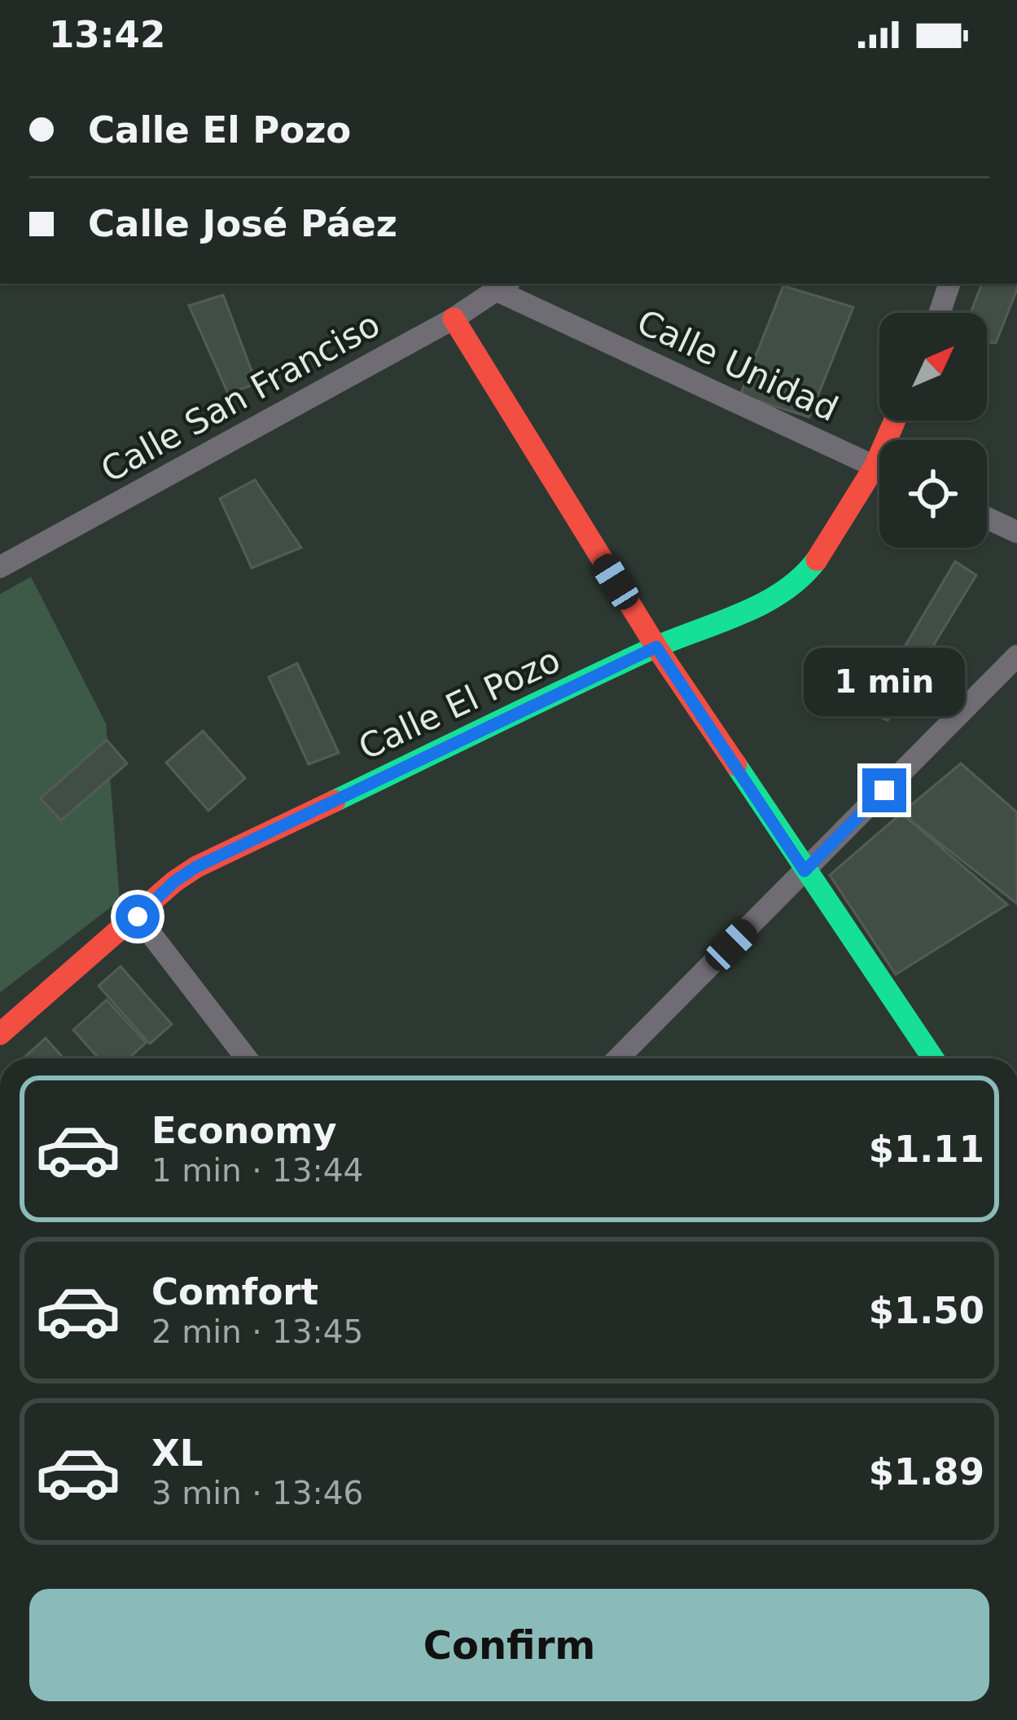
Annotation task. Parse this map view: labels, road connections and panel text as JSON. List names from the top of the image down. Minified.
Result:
{"streets":{"street":["Calle Unidad","Calle San Franciso","Calle El Pozo"]},"crossings":[["Calle Unidad","Calle San Franciso"],["Calle Unidad","Calle El Pozo"]],"north":"top right","page":{"status":"13:42","banner":["Calle El Pozo","Calle José Páez"],"bubble":"1 min","list":[{"name":"Economy","note":"1 min · 13:44","value":"$1.11"},{"name":"Comfort","note":"2 min · 13:45","value":"$1.50"},{"name":"XL","note":"3 min · 13:46","value":"$1.89"}],"buttons":"Confirm"}}
